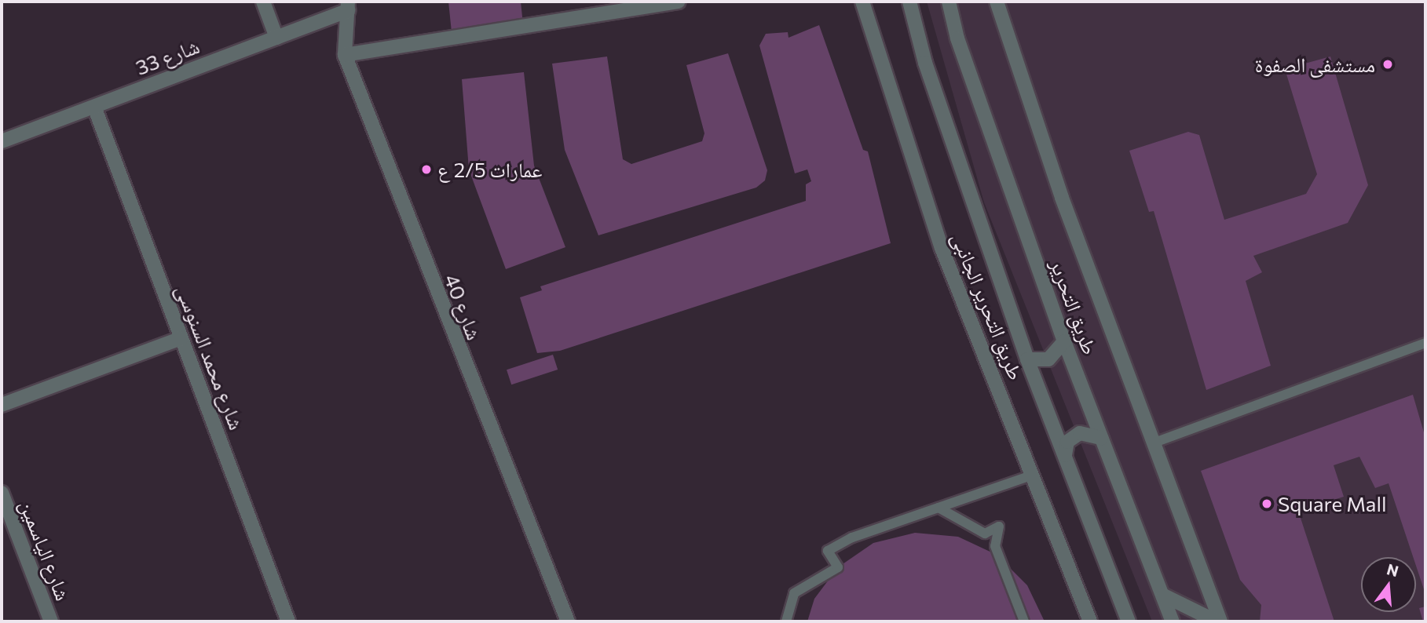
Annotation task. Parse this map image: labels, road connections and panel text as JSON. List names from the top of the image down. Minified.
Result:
{"streets":{"street":["شارع 33","طريق التحرير الجانبى","شارع 40","طريق التحرير","شارع محمد السنوسى","شارع الياسمين"]},"crossings":[["شارع 33","شارع 40"],["شارع 33","شارع محمد السنوسى"]],"places":["مستشفى الصفوة","عمارات 2/5 ع","Square Mall"],"north":"top"}
